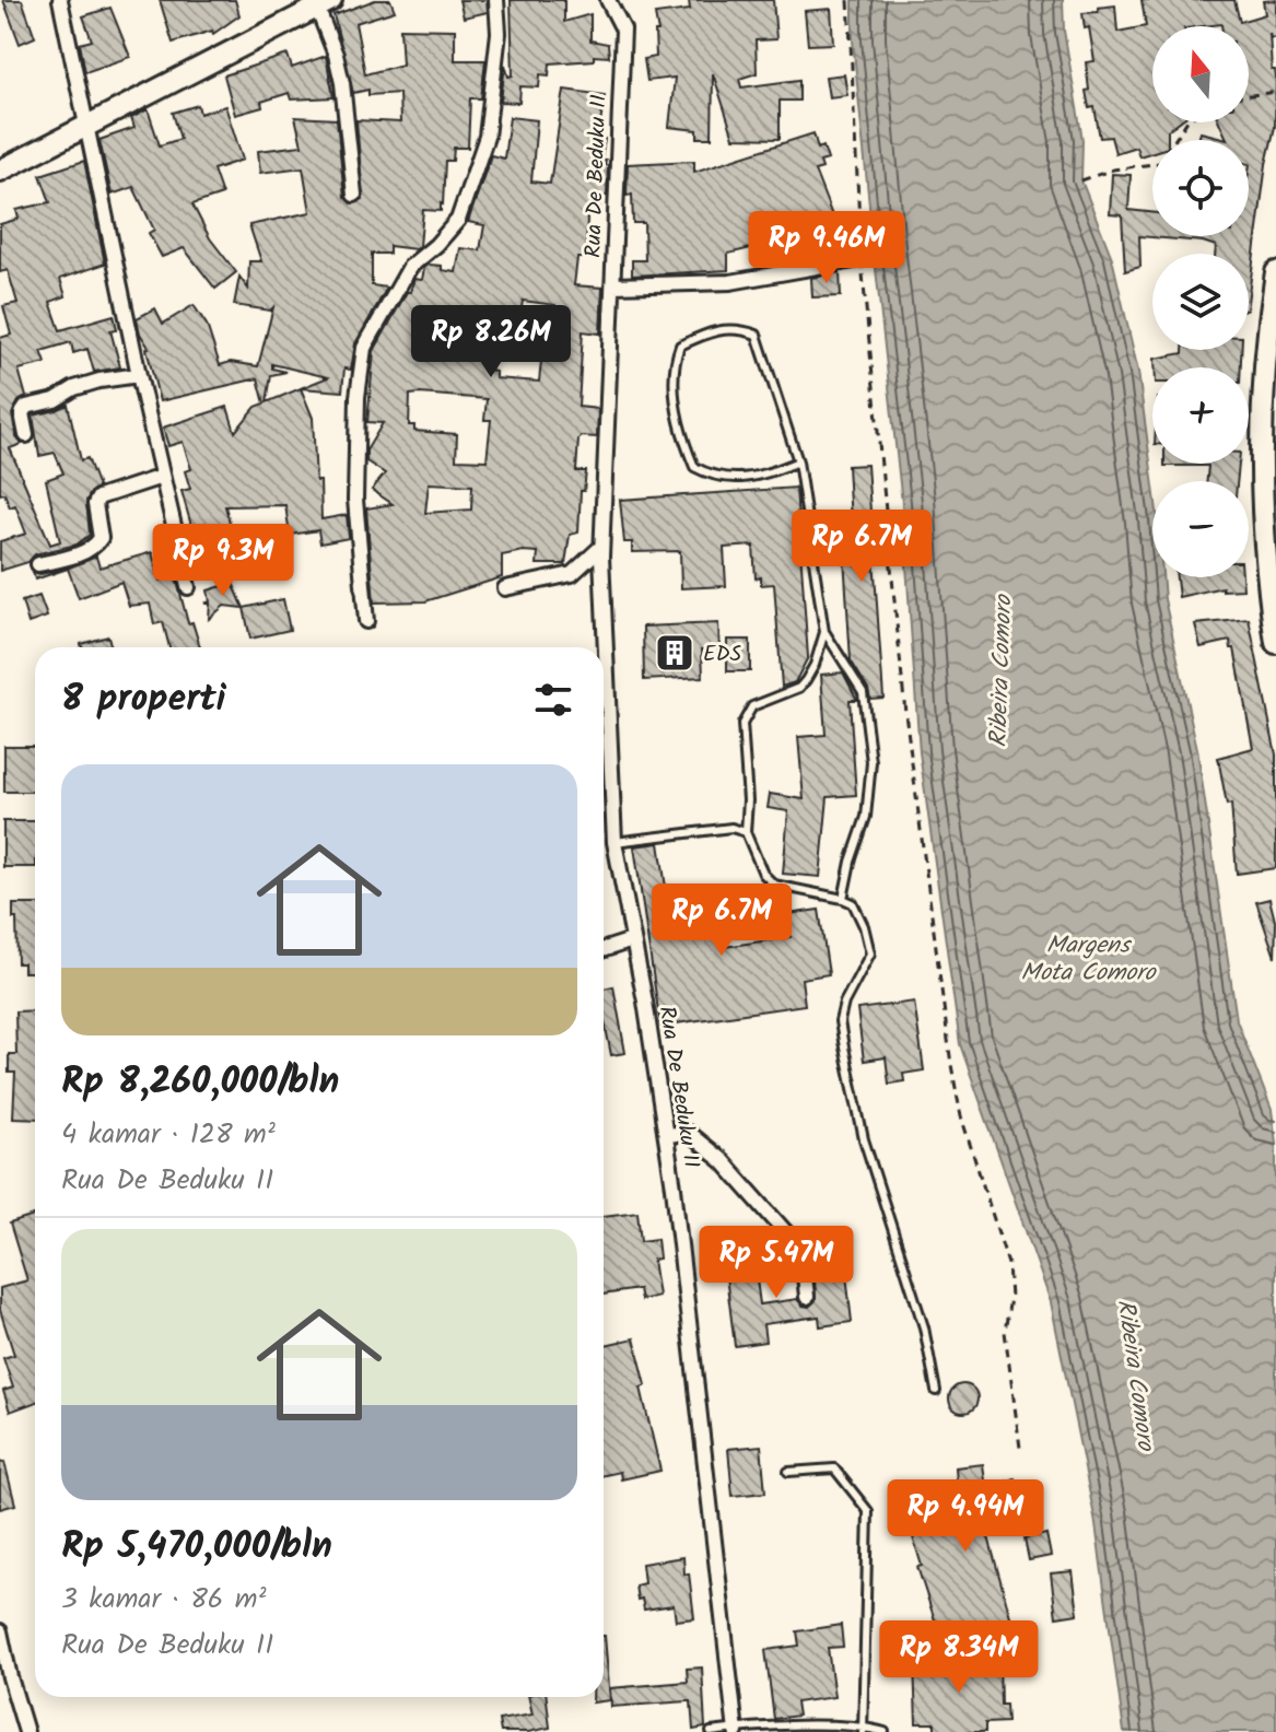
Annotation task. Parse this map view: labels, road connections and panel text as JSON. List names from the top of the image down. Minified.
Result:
{"streets":{"street":["Rua De Beduku II"]},"water":["Ribeira Comoro","Margens Mota Comoro"],"places":{"building":["EDS"]},"north":"top","page":{"map_buttons":["+","−"],"price":["Rp 9.46M","Rp 8.26M","Rp 6.7M","Rp 9.3M","Rp 6.7M","Rp 5.47M","Rp 4.94M","Rp 8.34M"],"heading":"8 properti","list":[{"name":"Rp 8,260,000/bln","note":"4 kamar · 128 m² · Rua De Beduku II"},{"name":"Rp 5,470,000/bln","note":"3 kamar · 86 m² · Rua De Beduku II"}]}}
